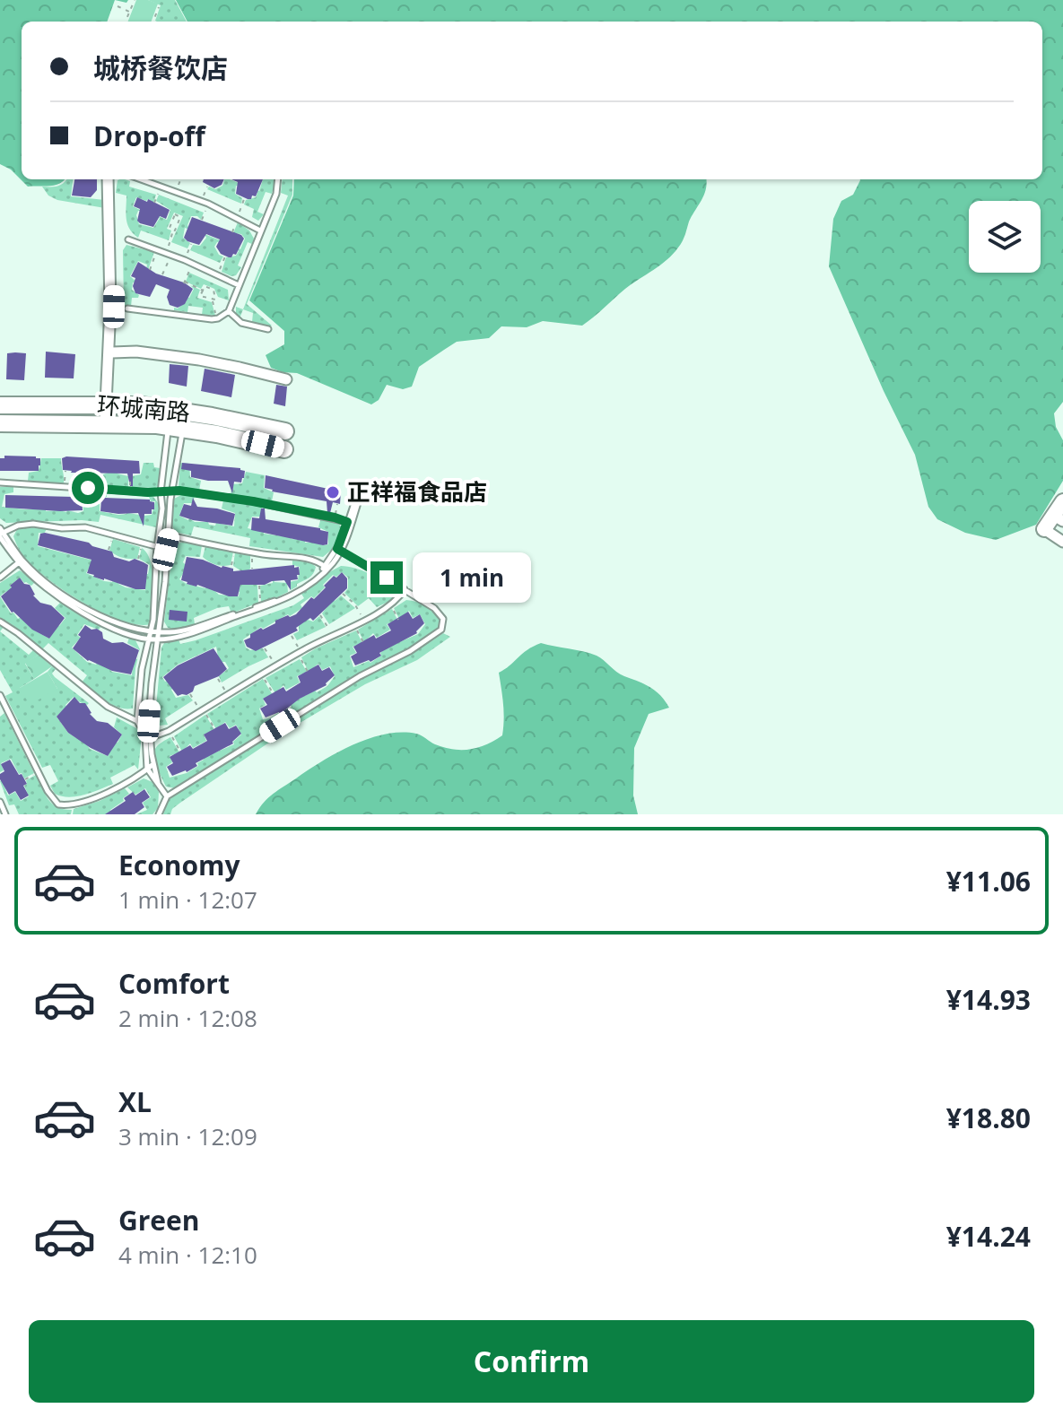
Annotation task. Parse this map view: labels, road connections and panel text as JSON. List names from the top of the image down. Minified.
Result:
{"streets":{"main road":["环城南路"]},"places":["正祥福食品店"],"page":{"banner":["城桥餐饮店","Drop-off"],"bubble":"1 min","list":[{"name":"Economy","note":"1 min · 12:07","value":"¥11.06"},{"name":"Comfort","note":"2 min · 12:08","value":"¥14.93"},{"name":"XL","note":"3 min · 12:09","value":"¥18.80"},{"name":"Green","note":"4 min · 12:10","value":"¥14.24"}],"buttons":"Confirm"}}
